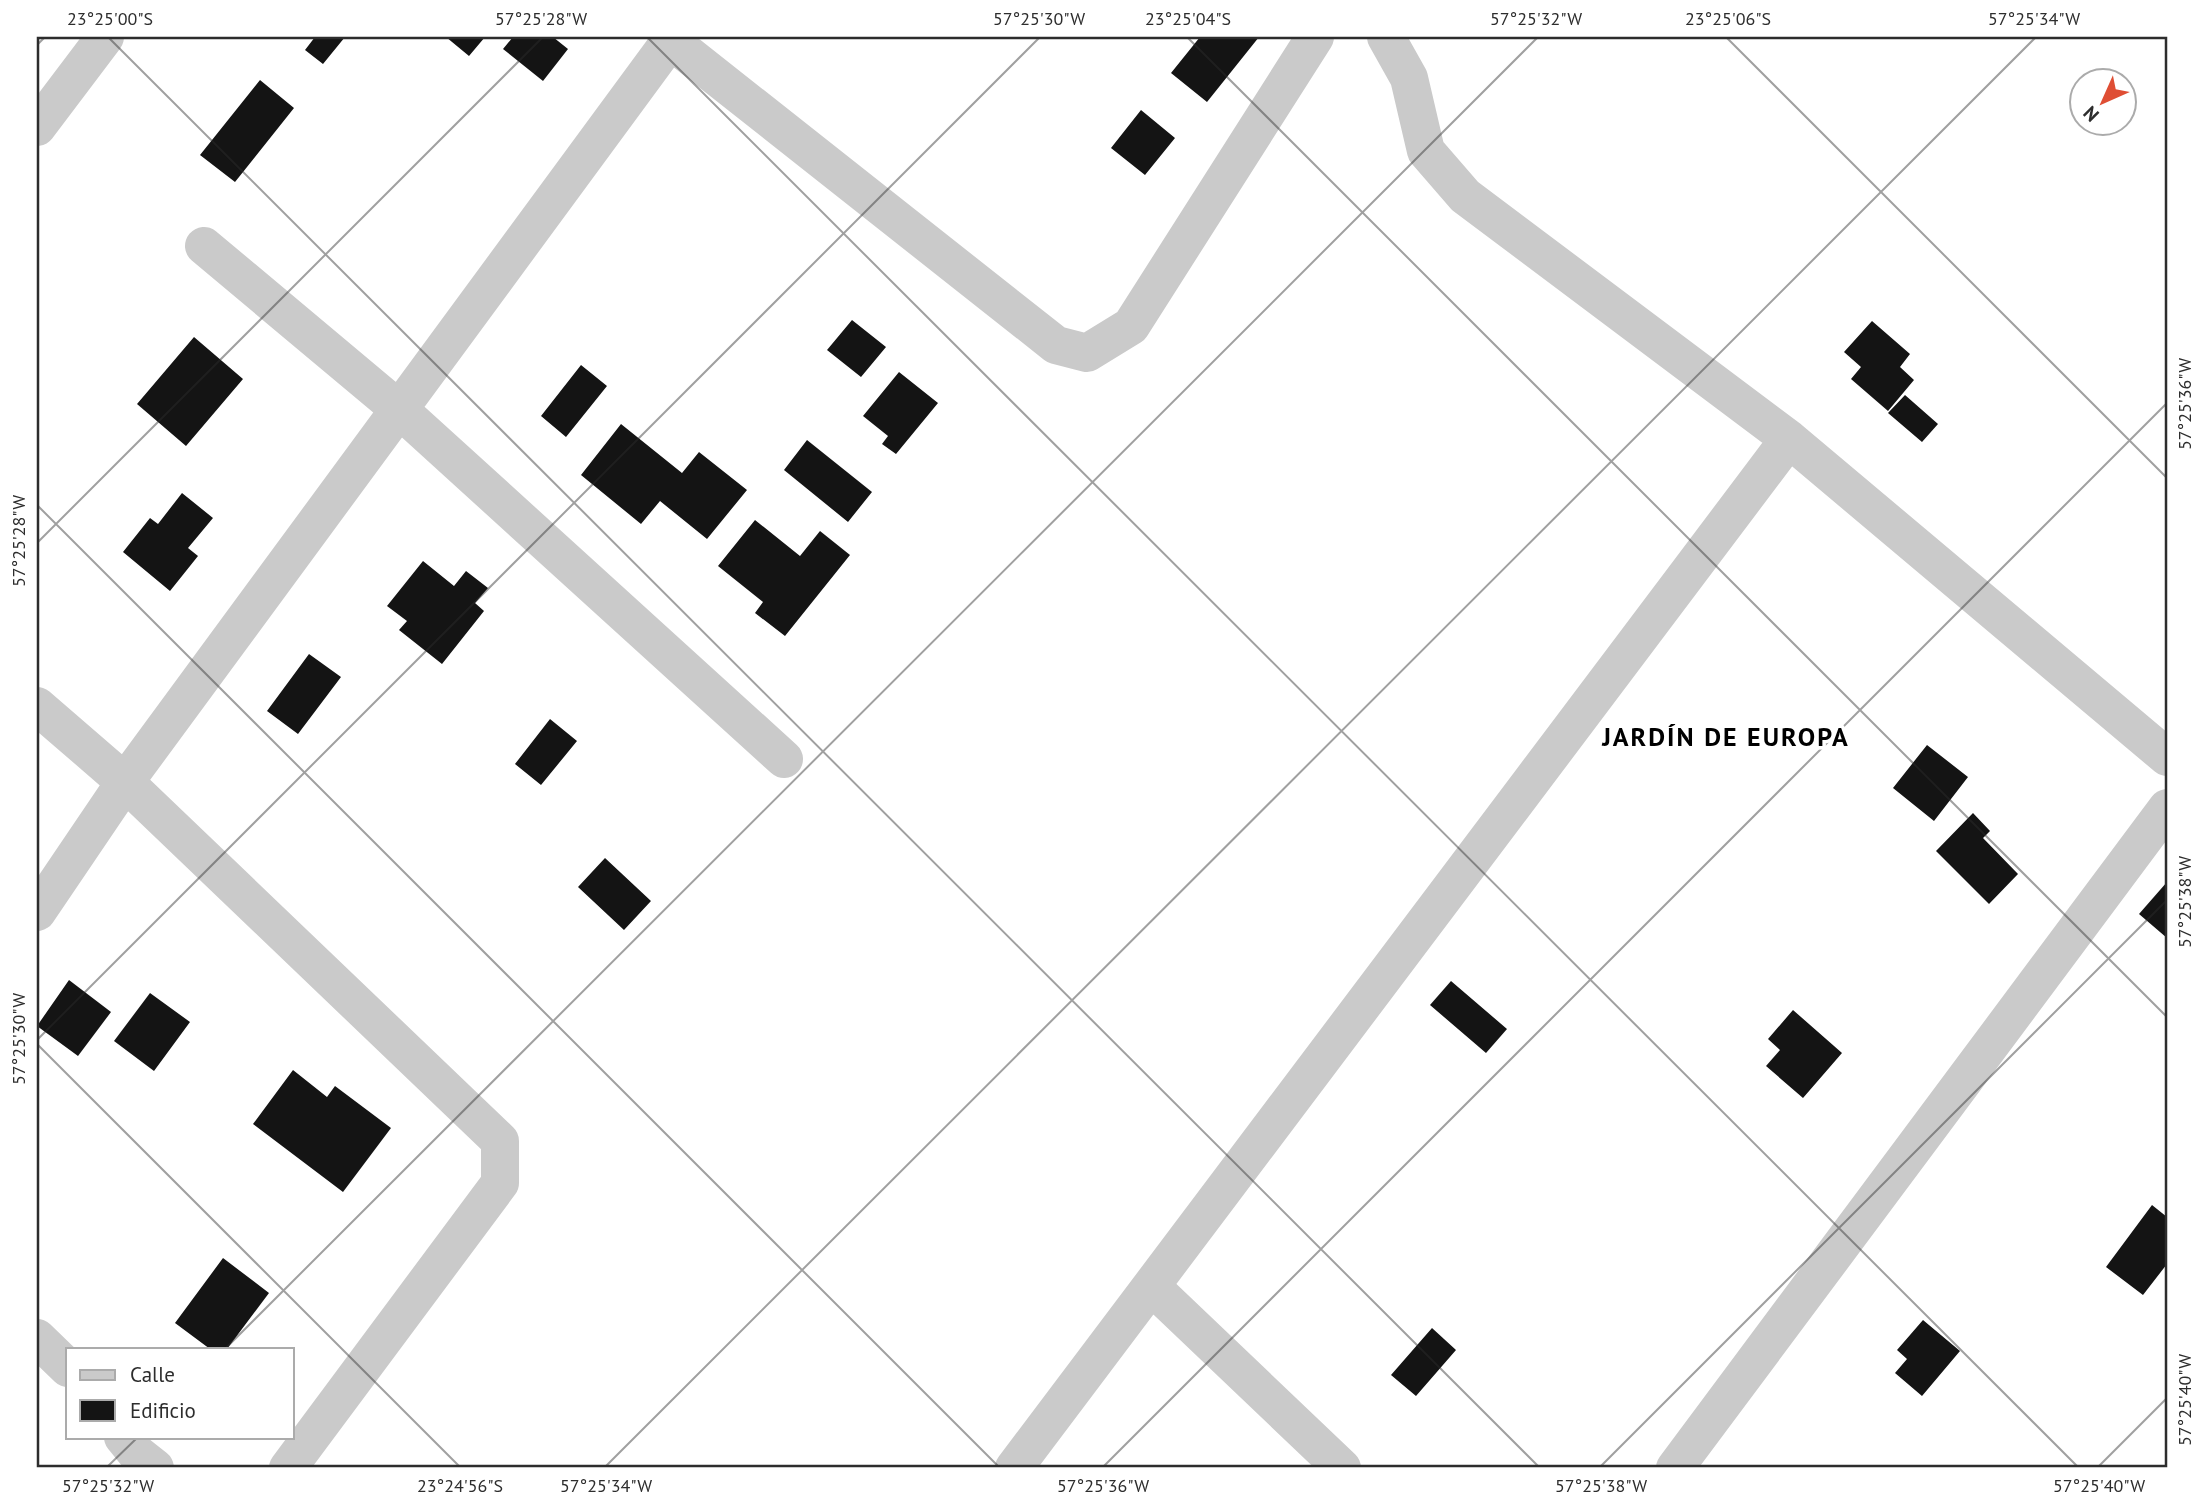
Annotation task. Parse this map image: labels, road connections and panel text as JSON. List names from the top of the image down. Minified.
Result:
{"districts":["JARDÍN DE EUROPA"],"legend":["Calle","Edificio"],"north":"bottom left","coordinates":["23°25'00\"S","57°25'28\"W","57°25'30\"W","23°25'04\"S","57°25'32\"W","23°25'06\"S","57°25'34\"W","57°25'36\"W","57°25'38\"W","57°25'40\"W","23°24'56\"S"]}
